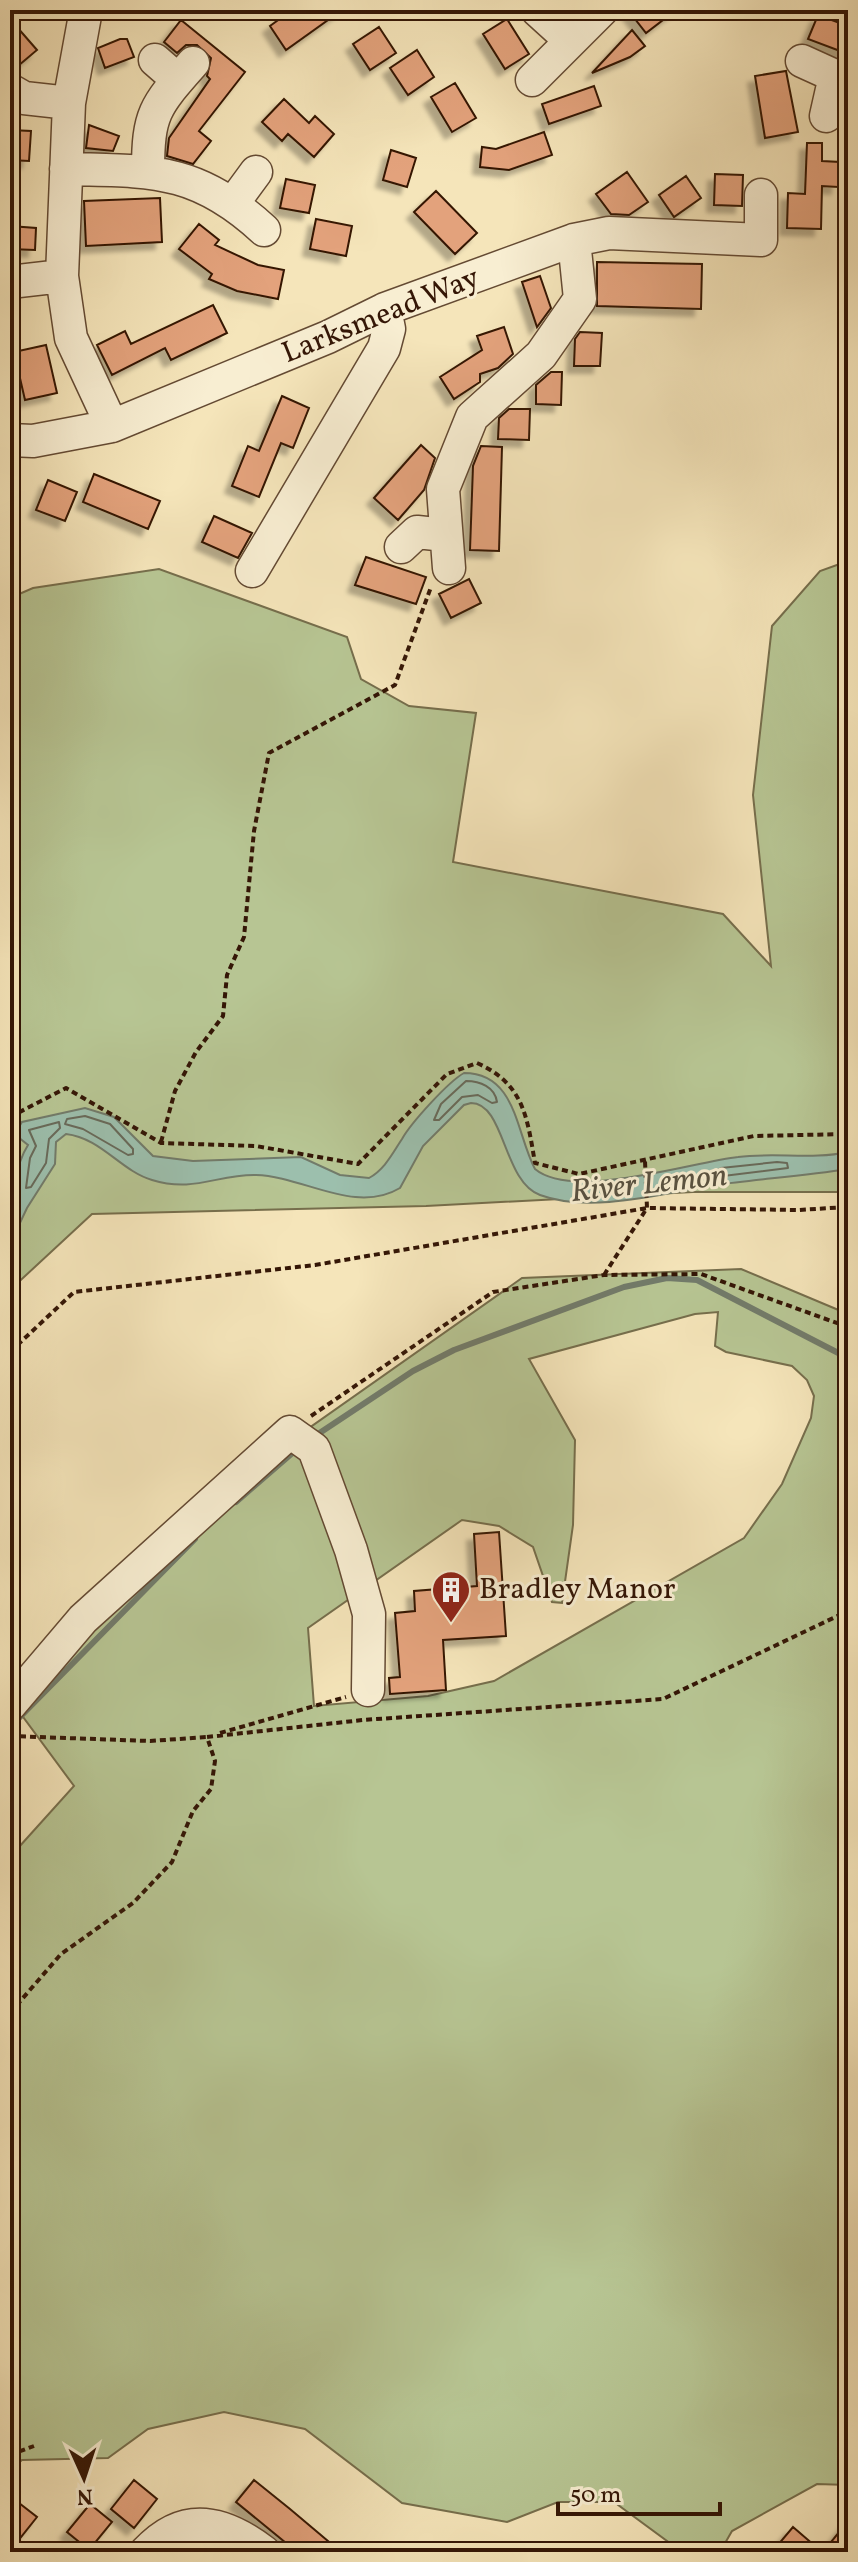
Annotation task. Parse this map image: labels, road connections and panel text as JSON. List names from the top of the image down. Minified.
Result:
{"streets":{"street":["Larksmead Way"]},"water":["River Lemon"],"places":{"building":["Bradley Manor"]},"scale_bar":"50 m","north":"bottom"}
